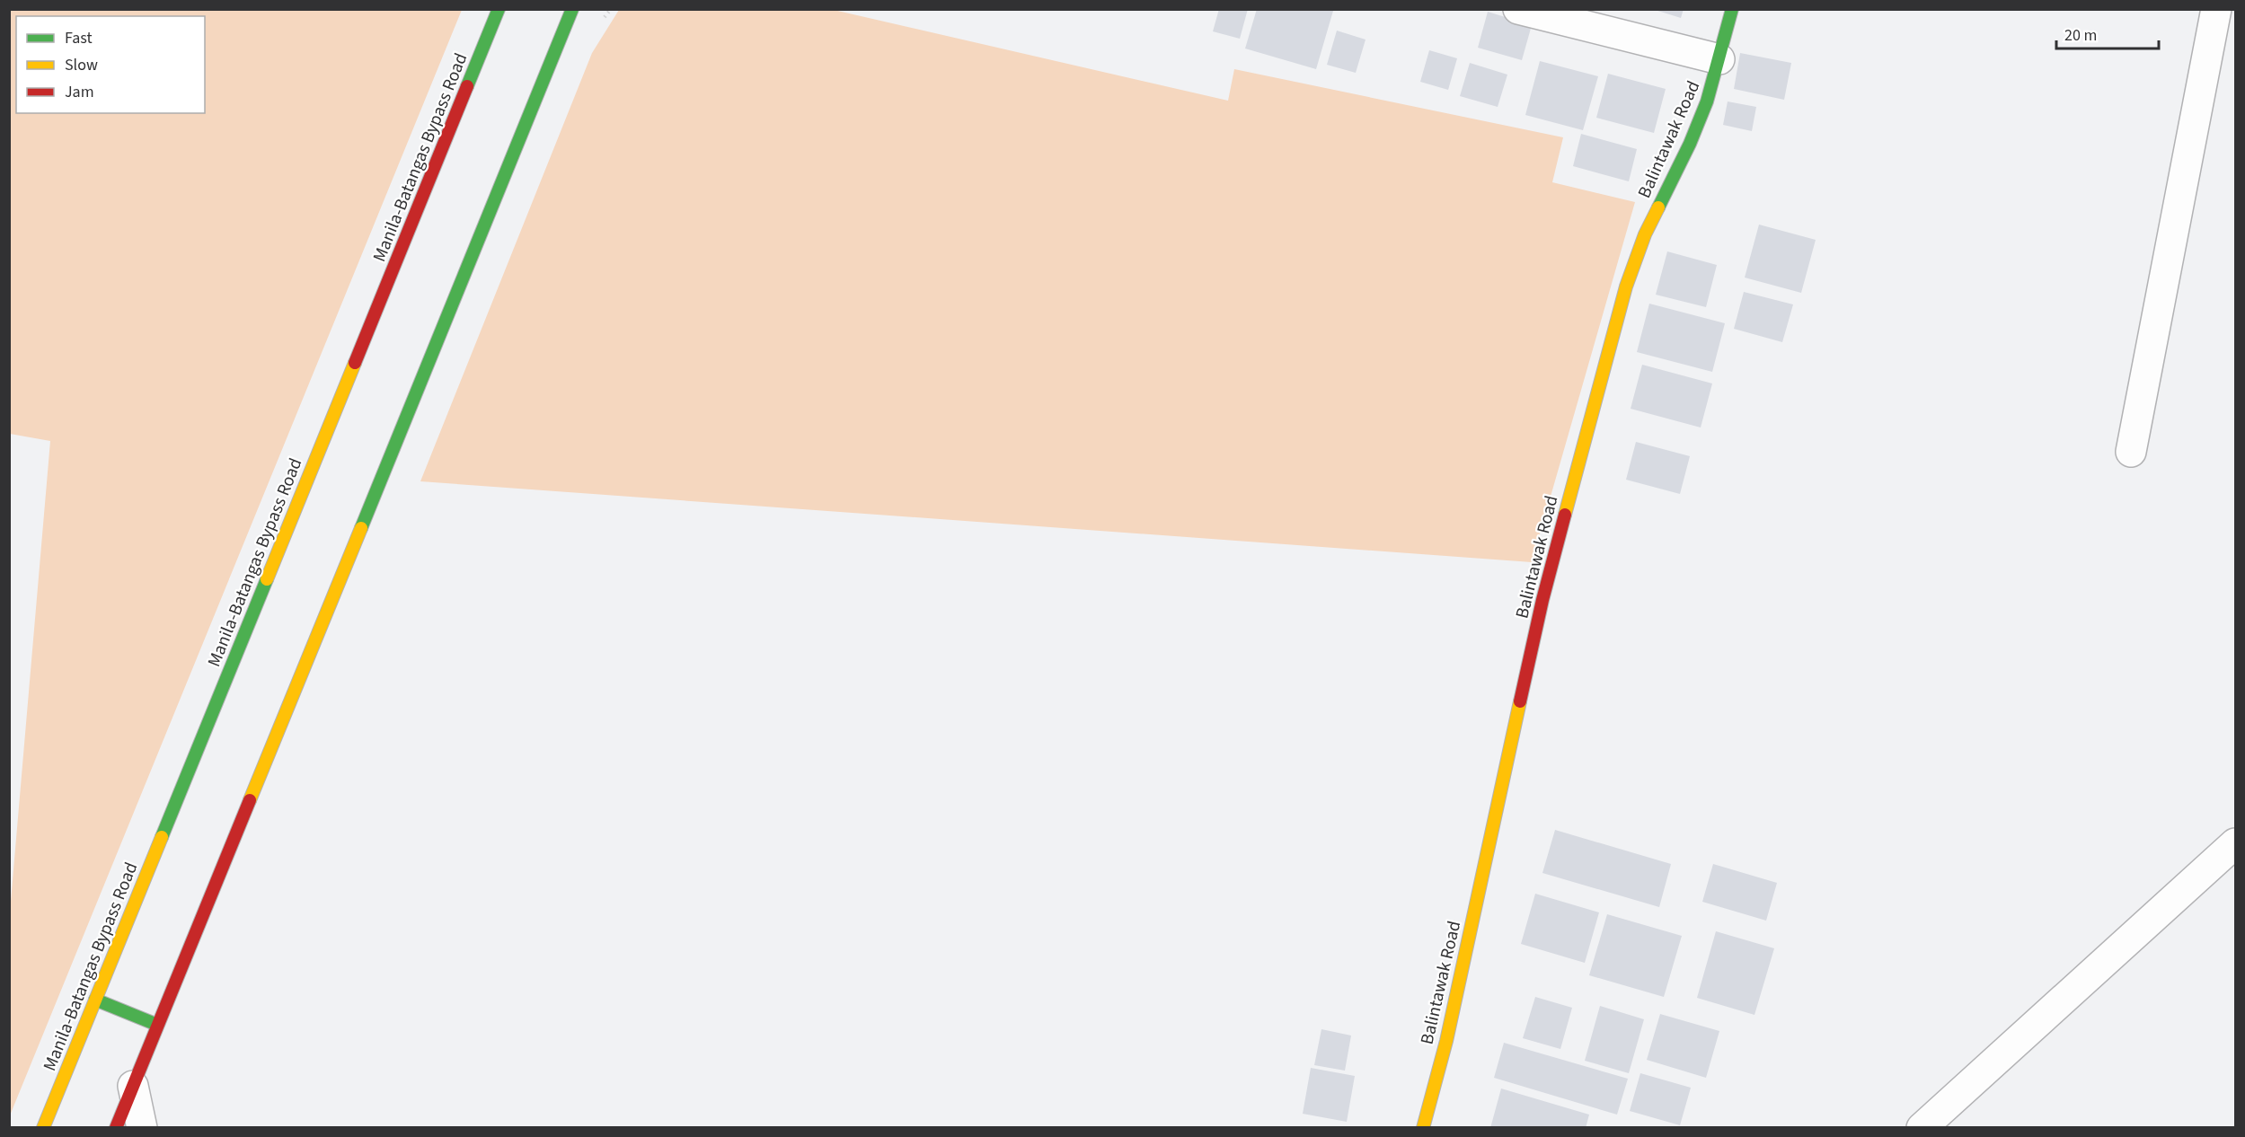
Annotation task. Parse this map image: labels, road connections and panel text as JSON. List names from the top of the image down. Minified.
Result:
{"streets":{"main road":["Balintawak Road","Manila-Batangas Bypass Road"]},"legend":["Fast","Slow","Jam"],"scale_bar":"20 m"}
